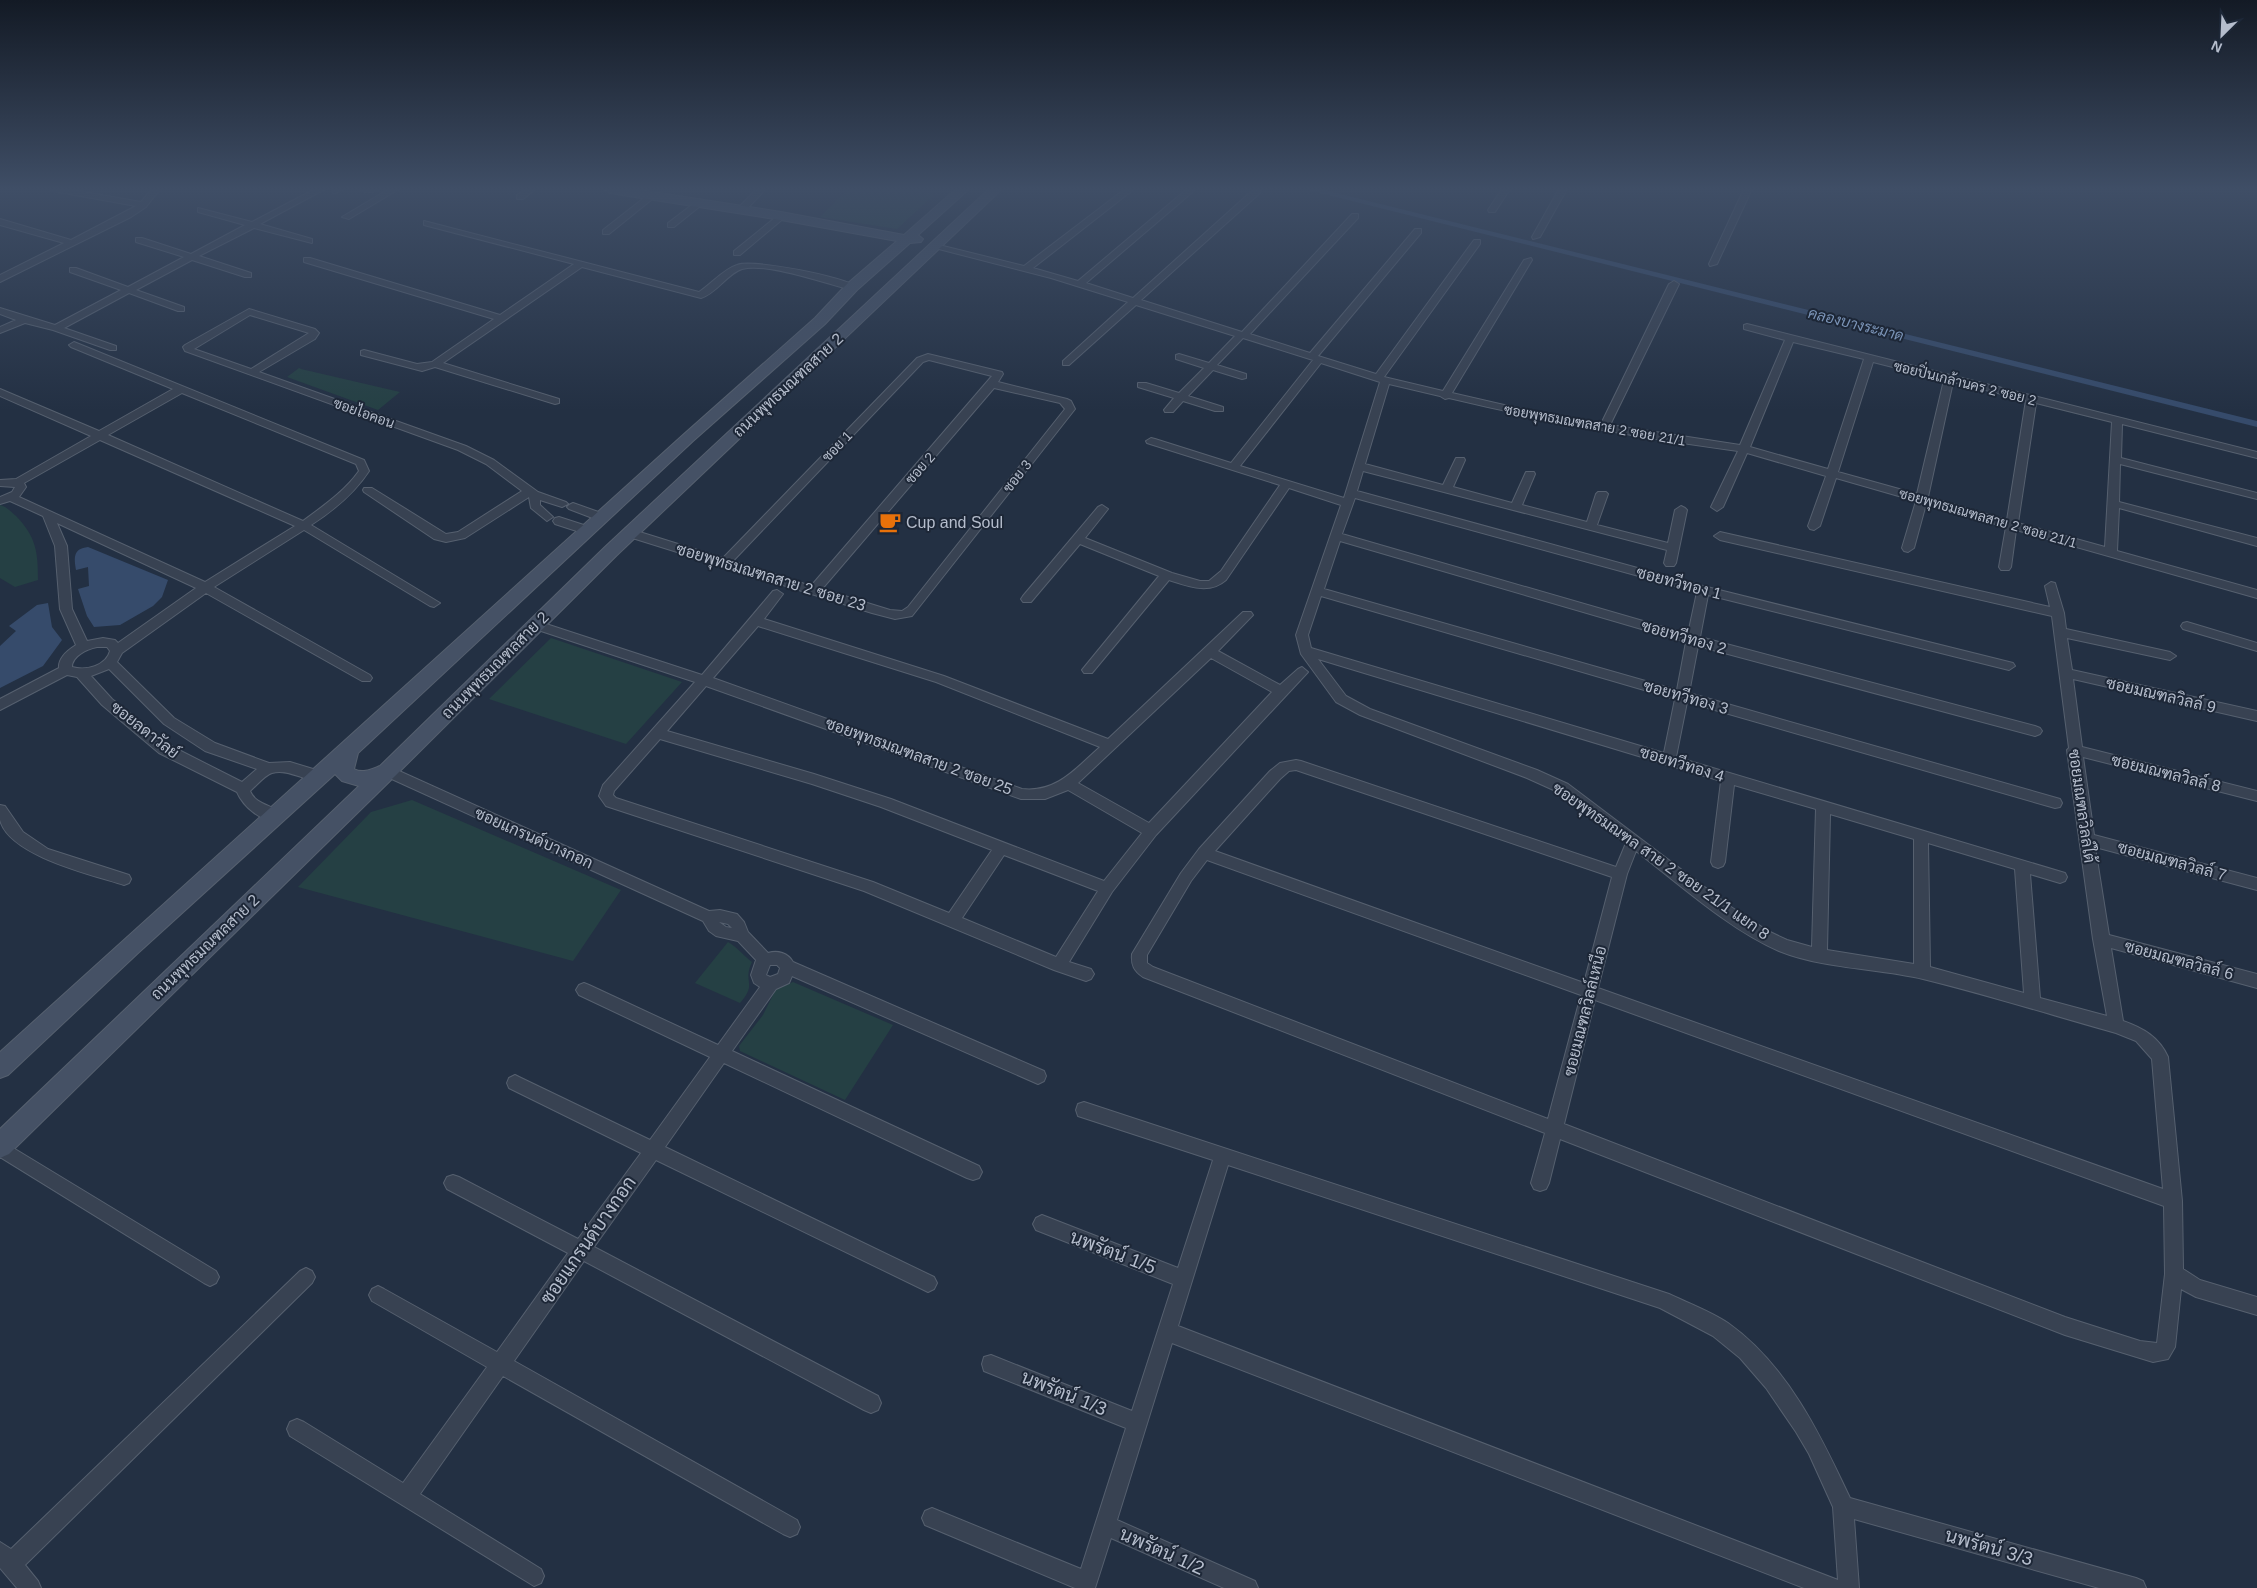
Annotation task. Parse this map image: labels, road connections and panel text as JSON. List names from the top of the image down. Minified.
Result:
{"streets":{"main road":["ถนนพุทธมณฑลสาย 2"],"street":["ซอยปิ่นเกล้านคร 2 ซอย 2","ซอยไอคอน","ซอยพุทธมณฑลสาย 2 ซอย 21/1","ซอย 1","ซอย 2","ซอย 3","ซอยพุทธมณฑลสาย 2 ซอย 23","ซอยทวีทอง 1","ซอยทวีทอง 2","ซอยมณฑลวิลล์ 9","ซอยทวีทอง 3","ซอยลดาวัลย์","ซอยพุทธมณฑลสาย 2 ซอย 25","ซอยทวีทอง 4","ซอยมณฑลวิลล์ 8","ซอยมณฑลวิลล์ใต้","ซอยแกรนด์บางกอก","ซอยพุทธมณฑล สาย 2 ซอย 21/1 แยก 8","ซอยมณฑลวิลล์ 7","ซอยมณฑลวิลล์ 6","ซอยมณฑลวิลล์เหนือ","นพรัตน์ 1/5","นพรัตน์ 1/3","นพรัตน์ 3/3","นพรัตน์ 1/2"]},"crossings":[["ถนนพุทธมณฑลสาย 2","ซอยไอคอน"],["ถนนพุทธมณฑลสาย 2","ซอยพุทธมณฑลสาย 2 ซอย 23"],["ถนนพุทธมณฑลสาย 2","ซอยลดาวัลย์"],["ถนนพุทธมณฑลสาย 2","ซอยพุทธมณฑลสาย 2 ซอย 25"],["ถนนพุทธมณฑลสาย 2","ซอยแกรนด์บางกอก"],["ซอย 1","ซอย 2"],["ซอย 1","ซอย 3"],["ซอย 1","ซอยพุทธมณฑลสาย 2 ซอย 23"],["ซอย 2","ซอย 3"],["ซอย 2","ซอยพุทธมณฑลสาย 2 ซอย 23"],["ซอย 3","ซอยพุทธมณฑลสาย 2 ซอย 23"],["ซอยมณฑลวิลล์ 9","ซอยมณฑลวิลล์ใต้"],["ซอยทวีทอง 4","ซอยพุทธมณฑล สาย 2 ซอย 21/1 แยก 8"],["ซอยมณฑลวิลล์ 8","ซอยมณฑลวิลล์ใต้"],["ซอยมณฑลวิลล์ใต้","ซอยพุทธมณฑล สาย 2 ซอย 21/1 แยก 8"],["ซอยมณฑลวิลล์ใต้","ซอยมณฑลวิลล์ 7"],["ซอยมณฑลวิลล์ใต้","ซอยมณฑลวิลล์ 6"],["ซอยพุทธมณฑล สาย 2 ซอย 21/1 แยก 8","ซอยมณฑลวิลล์เหนือ"]],"water":["คลองบางระมาด"],"places":{"cafe":["Cup and Soul"]},"north":"bottom left"}
